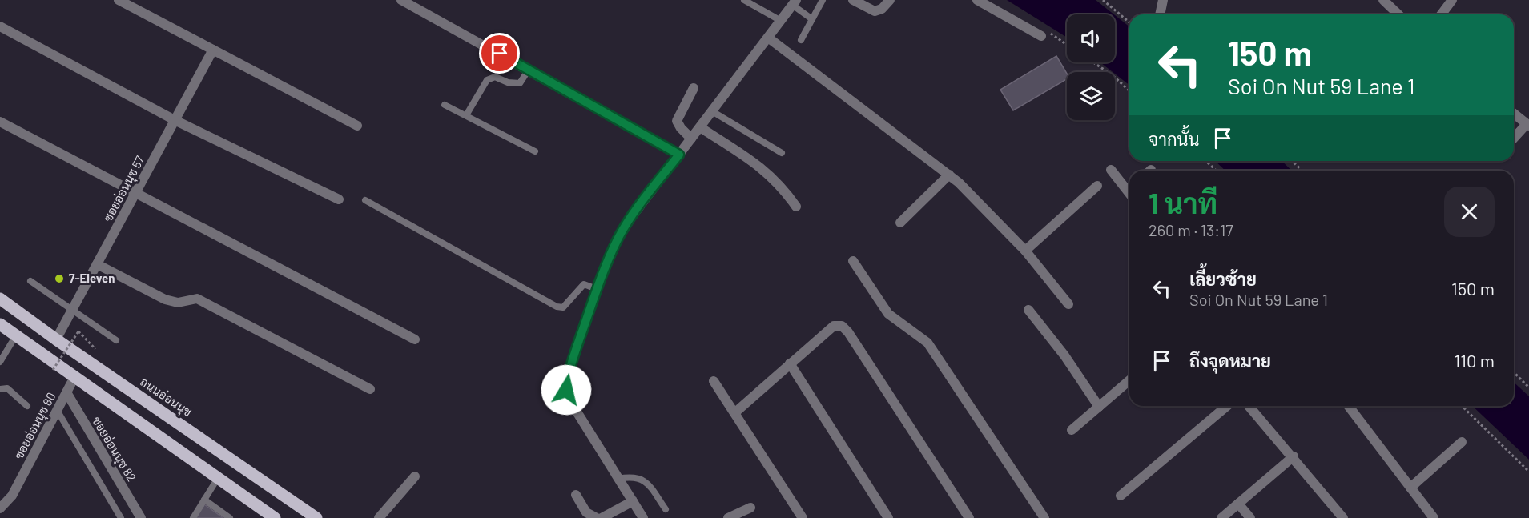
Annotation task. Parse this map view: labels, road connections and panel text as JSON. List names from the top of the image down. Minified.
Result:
{"streets":{"main road":["ถนนอ่อนนุช"],"street":["ซอยอ่อนนุช 57","ซอยอ่อนนุช 80","ซอยอ่อนนุช 82"]},"crossings":[["ซอยอ่อนนุช 57","ถนนอ่อนนุช"],["ซอยอ่อนนุช 80","ซอยอ่อนนุช 82"]],"places":["7-Eleven"],"page":{"turn":["150 m","Soi On Nut 59 Lane 1"],"then":"จากนั้น","heading":["1 นาที","260 m · 13:17"],"list":[{"name":"เลี้ยวซ้าย","note":"Soi On Nut 59 Lane 1","value":"150 m"},{"name":"ถึงจุดหมาย","value":"110 m"}]}}
